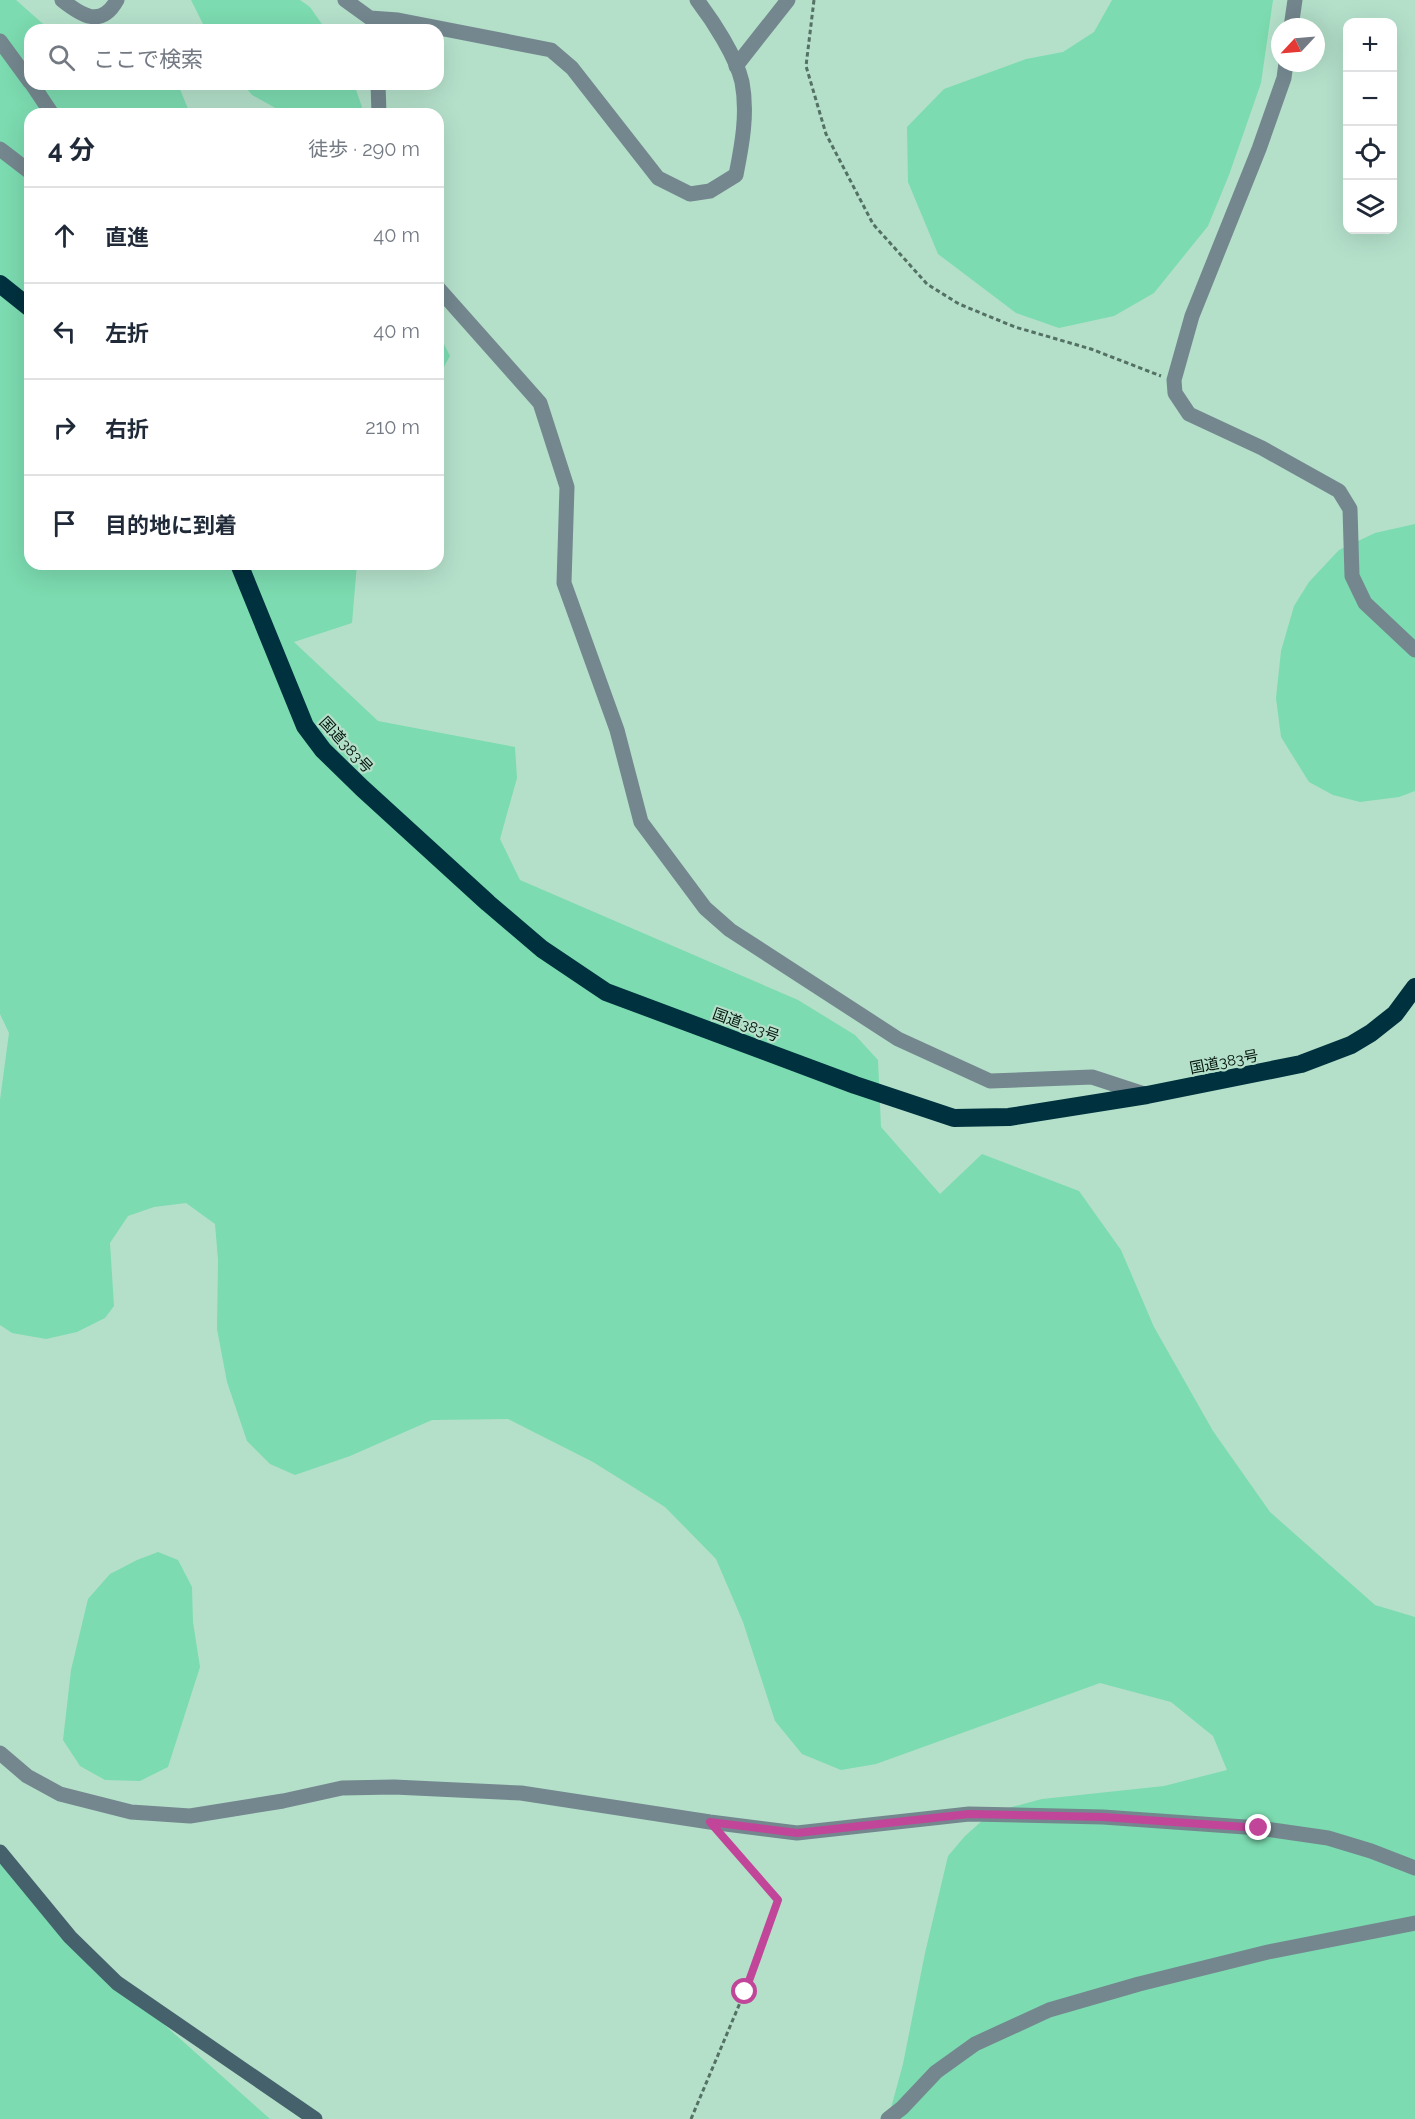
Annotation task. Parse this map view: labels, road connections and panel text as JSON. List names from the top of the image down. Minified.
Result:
{"streets":{"highway":["国道383号"]},"north":"bottom left","page":{"map_buttons":["+","−"],"search":"ここで検索","heading":["4 分","徒歩 · 290 m"],"list":[["直進","40 m"],["左折","40 m"],["右折","210 m"],"目的地に到着"]}}
